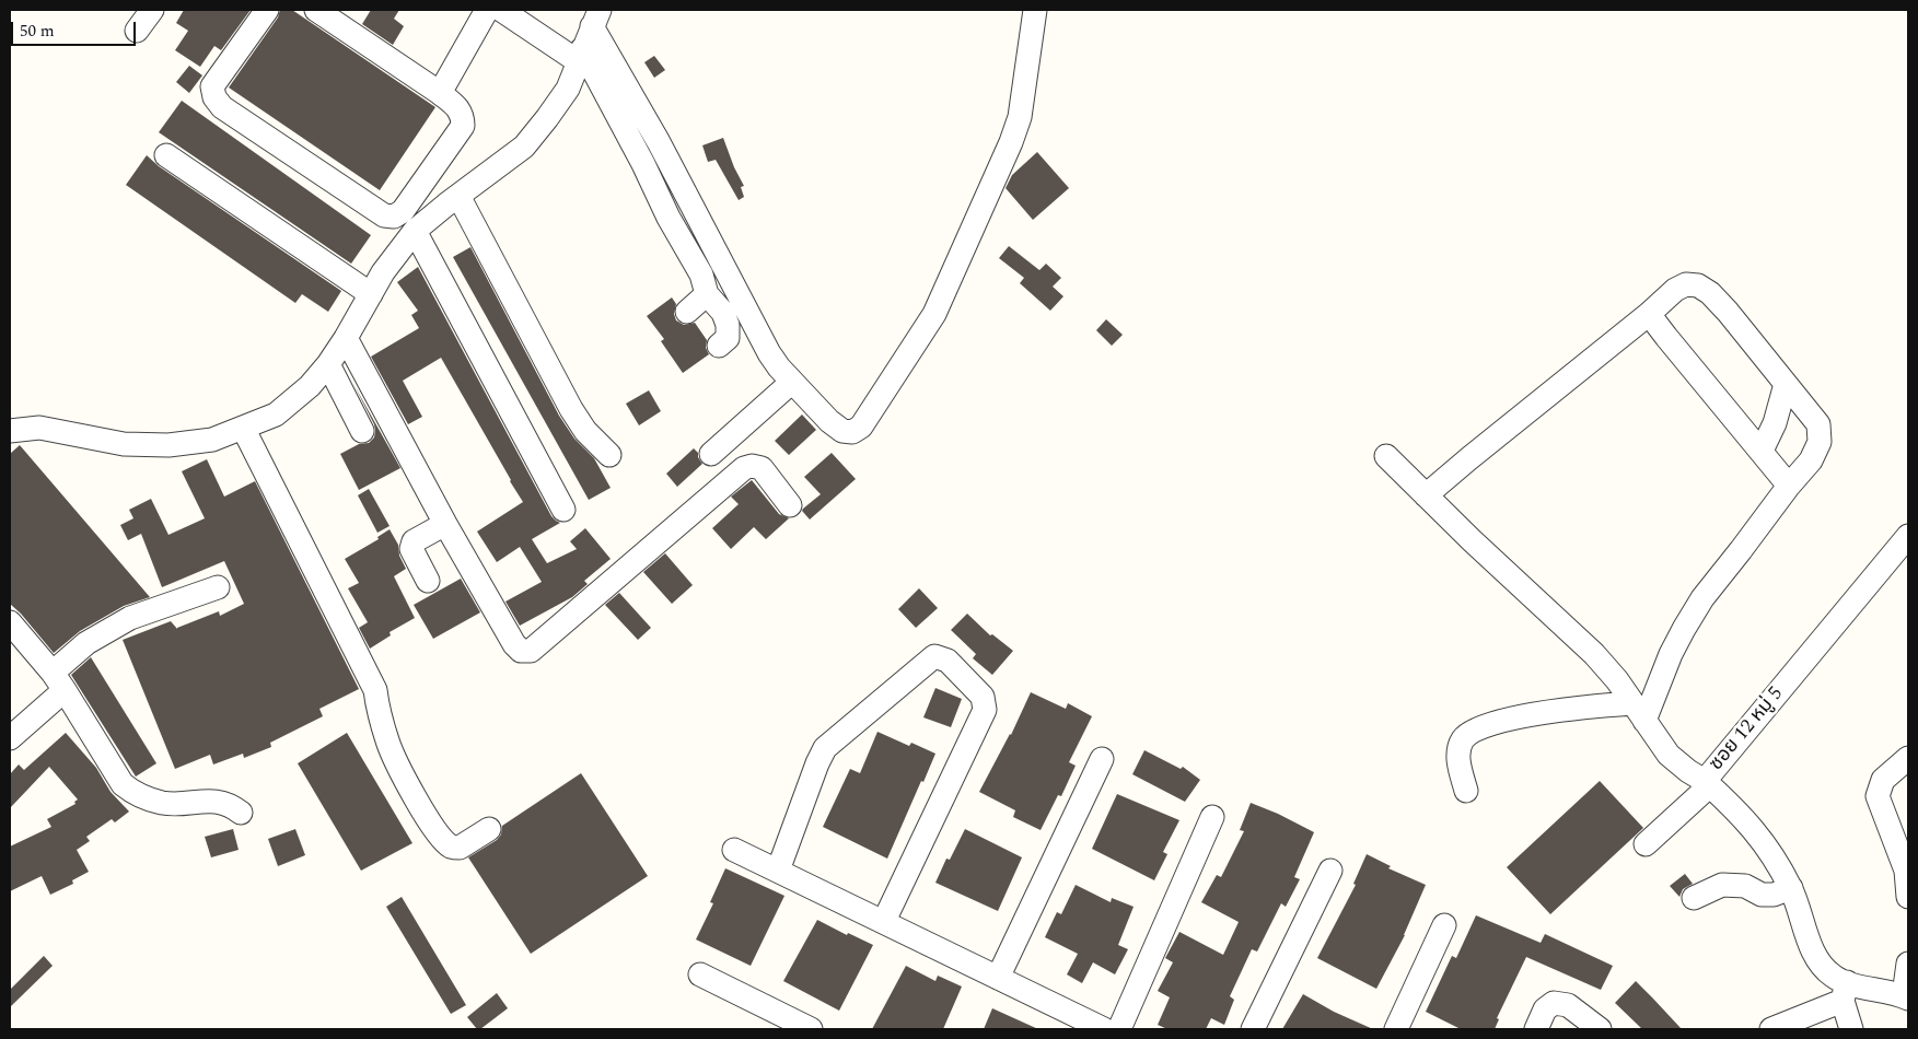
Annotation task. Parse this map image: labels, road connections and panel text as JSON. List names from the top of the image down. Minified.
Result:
{"streets":{"street":["ซอย 12 หมู่ 5"]},"scale_bar":"50 m"}
